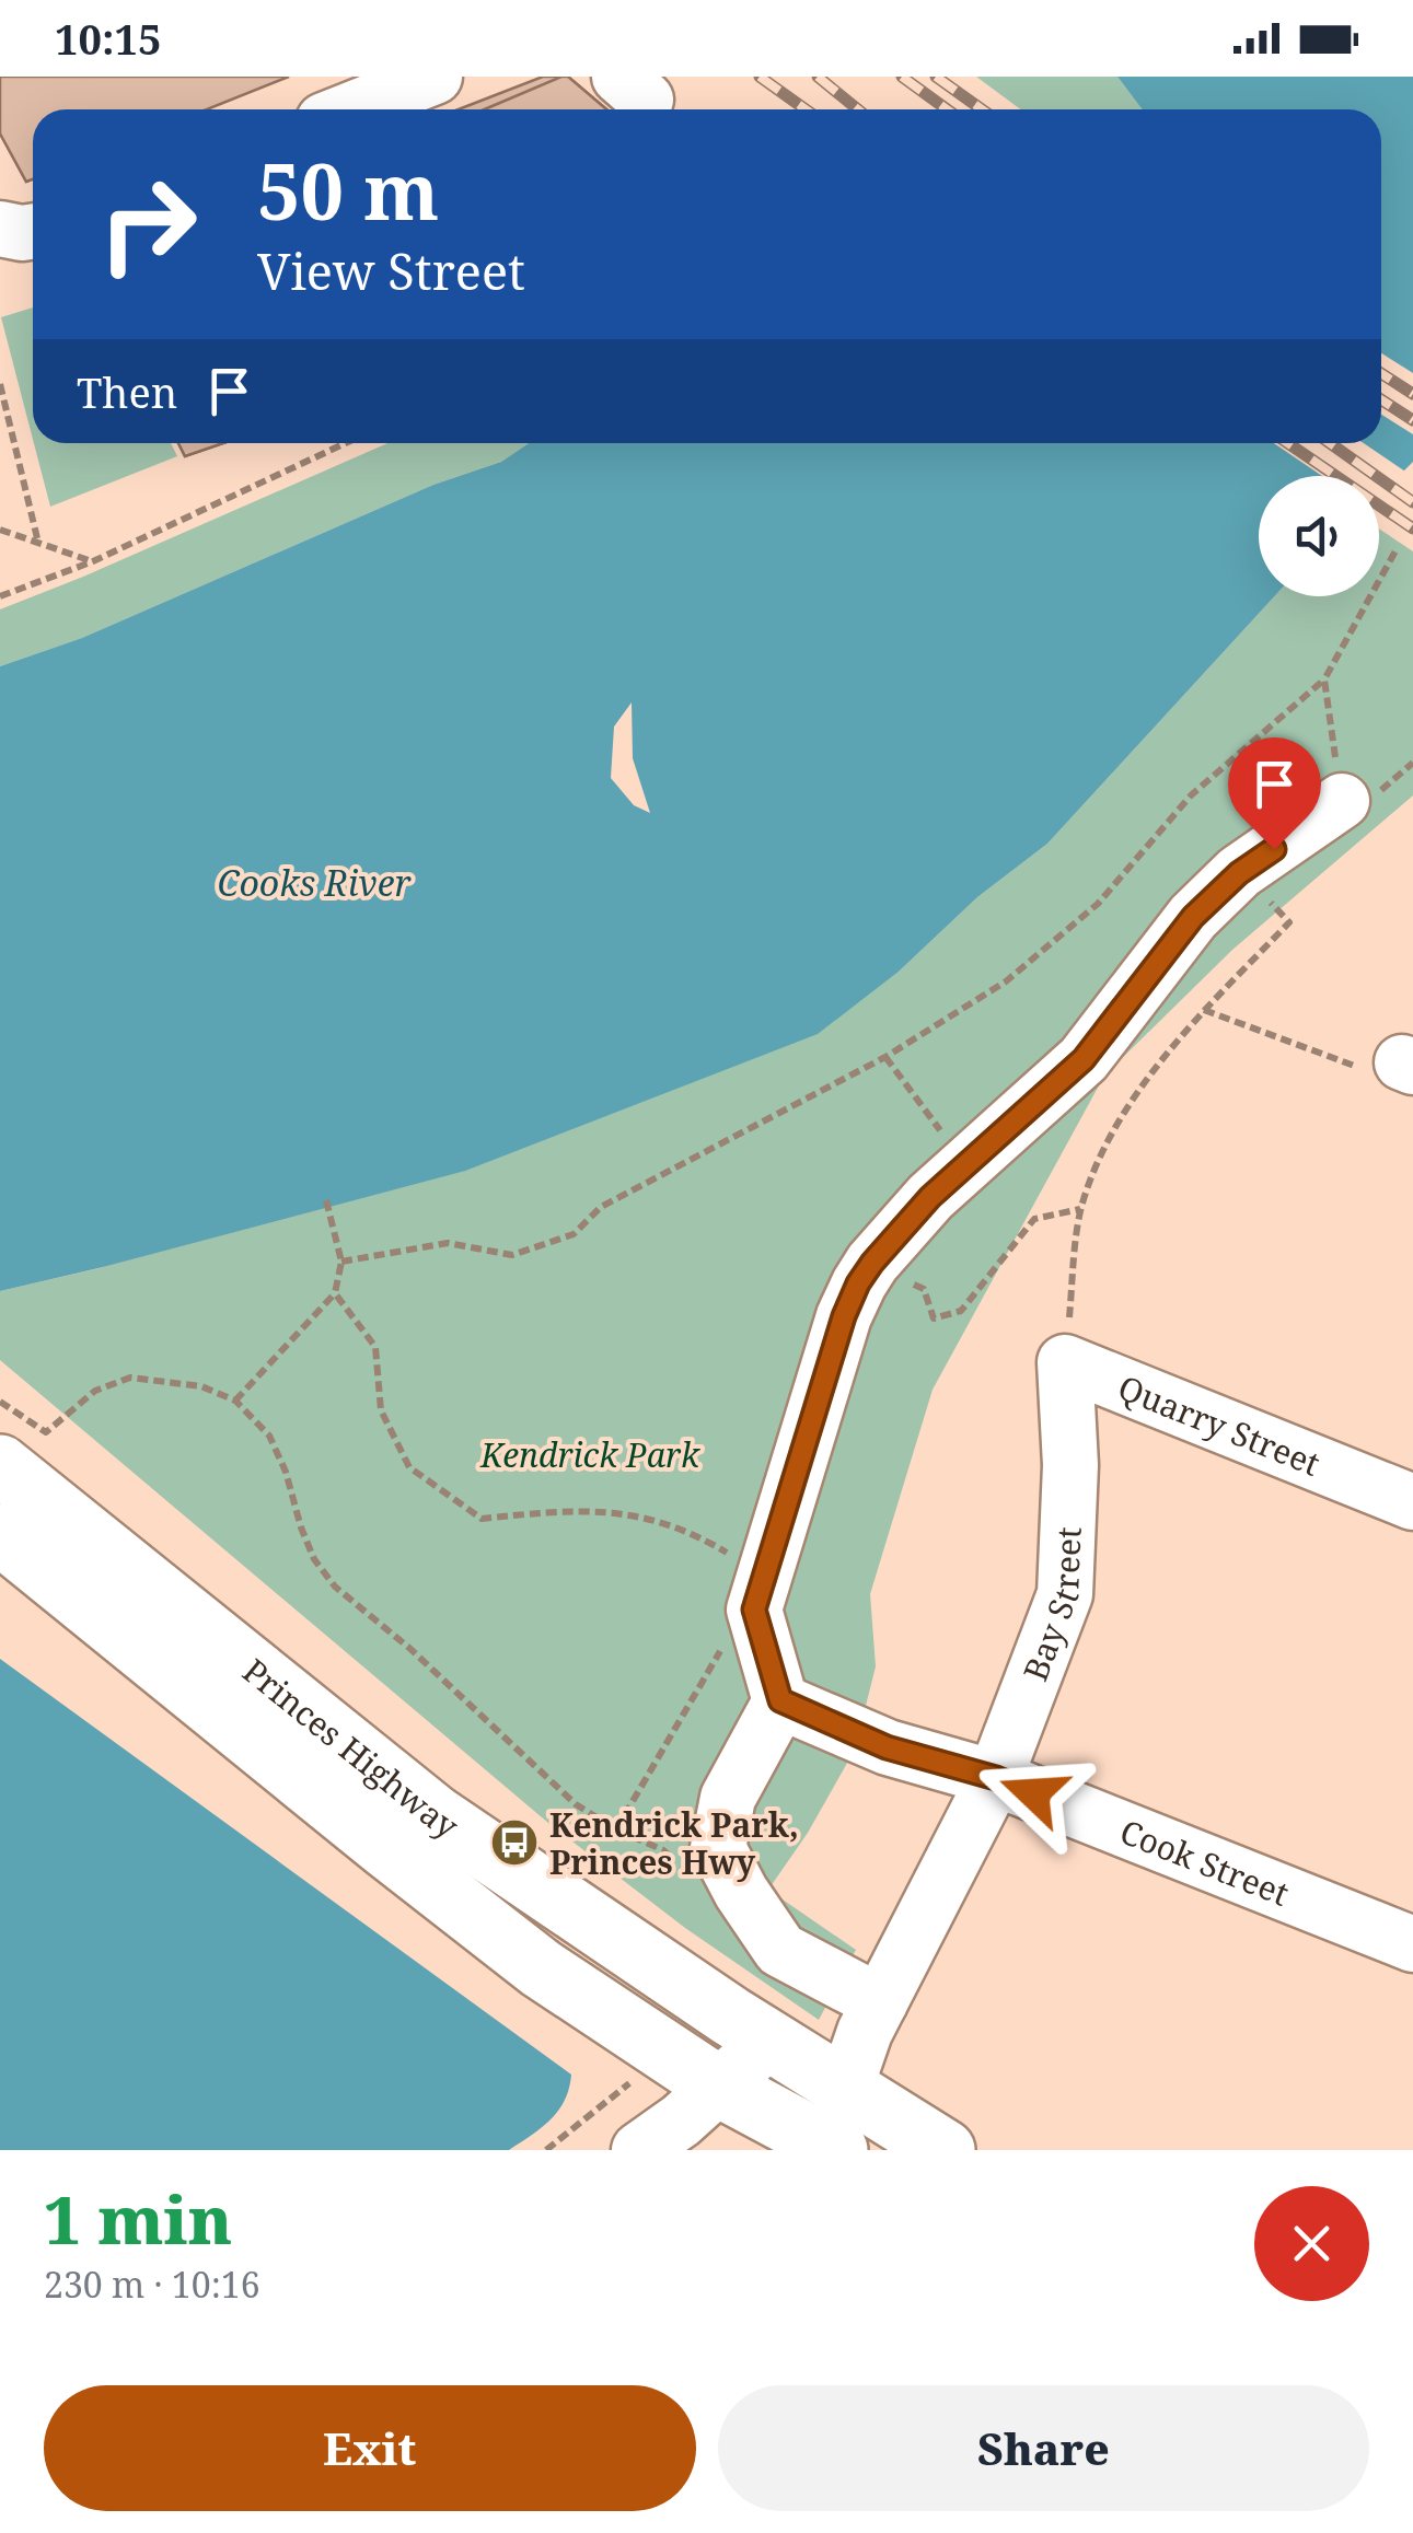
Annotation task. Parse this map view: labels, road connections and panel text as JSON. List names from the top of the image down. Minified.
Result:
{"streets":{"highway":["Princes Highway"],"street":["Quarry Street","Bay Street","Cook Street"]},"crossings":[["Quarry Street","Bay Street"],["Bay Street","Princes Highway"],["Bay Street","Cook Street"]],"water":["Cooks River"],"parks":["Kendrick Park"],"places":{"bus stop":["Kendrick Park, Princes Hwy"]},"page":{"status":"10:15","turn":["50 m","View Street"],"then":"Then","heading":["1 min","230 m · 10:16"],"buttons":["Exit","Share"]}}
